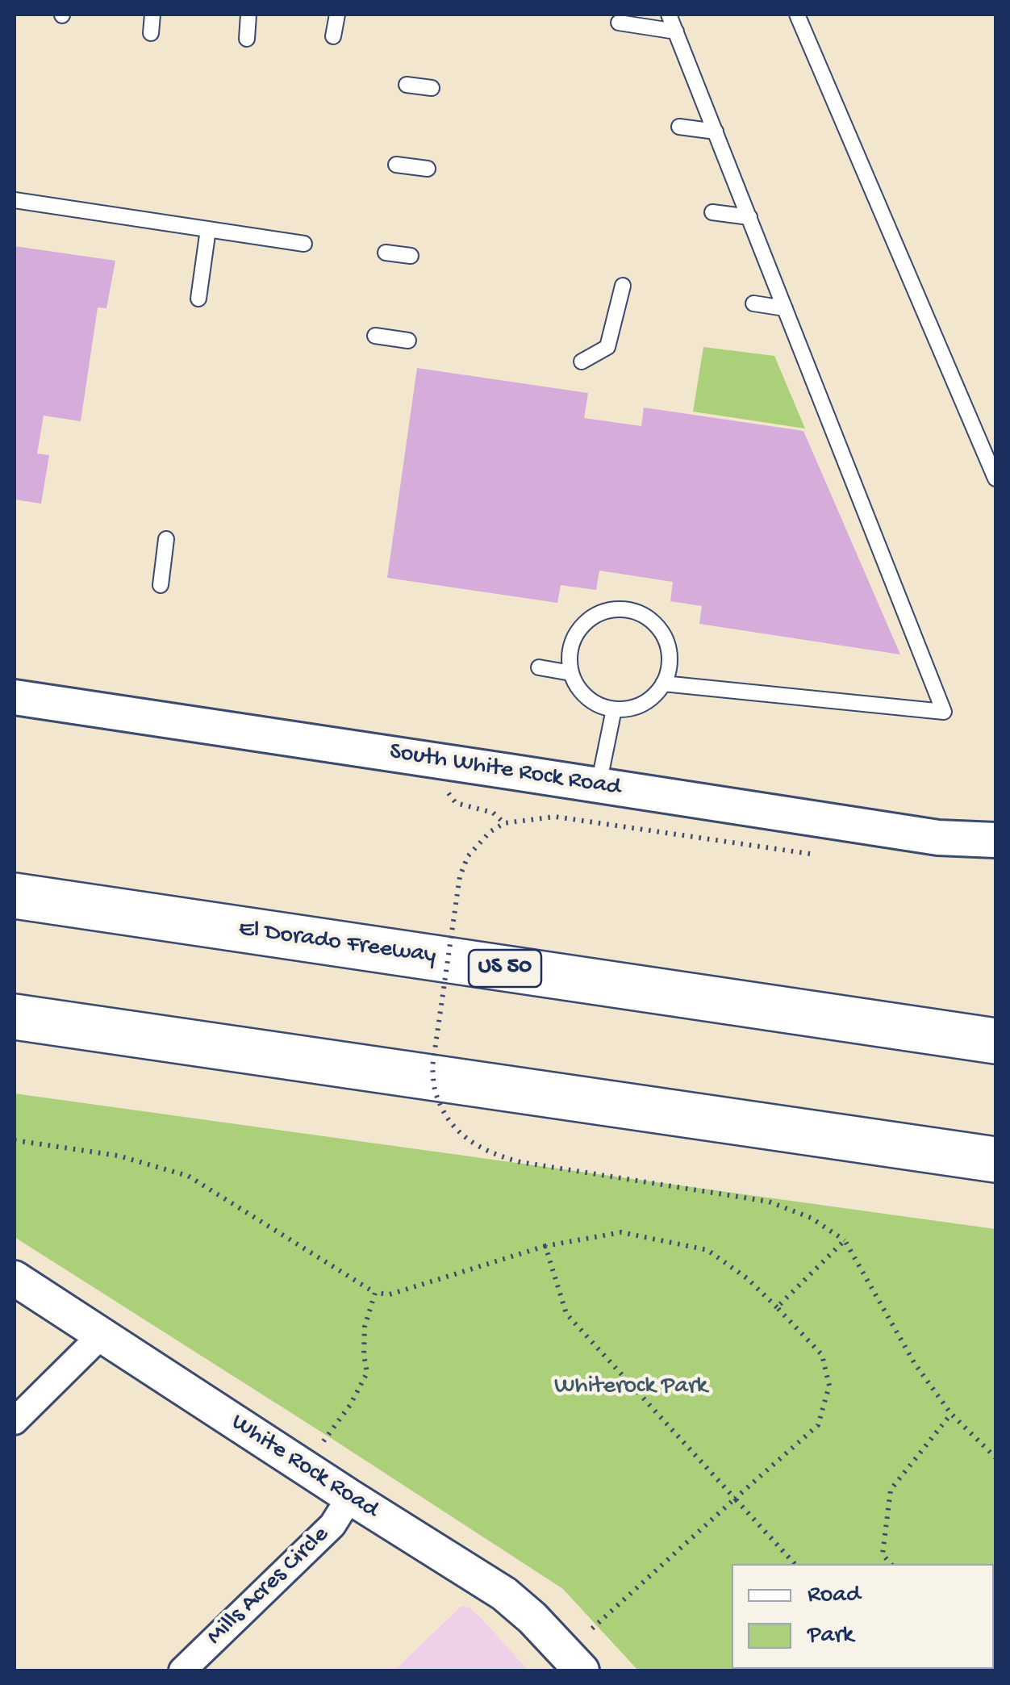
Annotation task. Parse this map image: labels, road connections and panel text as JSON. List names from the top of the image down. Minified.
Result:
{"streets":{"highway":["El Dorado Freeway","US 50"],"street":["South White Rock Road","White Rock Road","Mills Acres Circle"]},"crossings":[["White Rock Road","Mills Acres Circle"]],"parks":["Whiterock Park"],"legend":["Road","Park"]}
